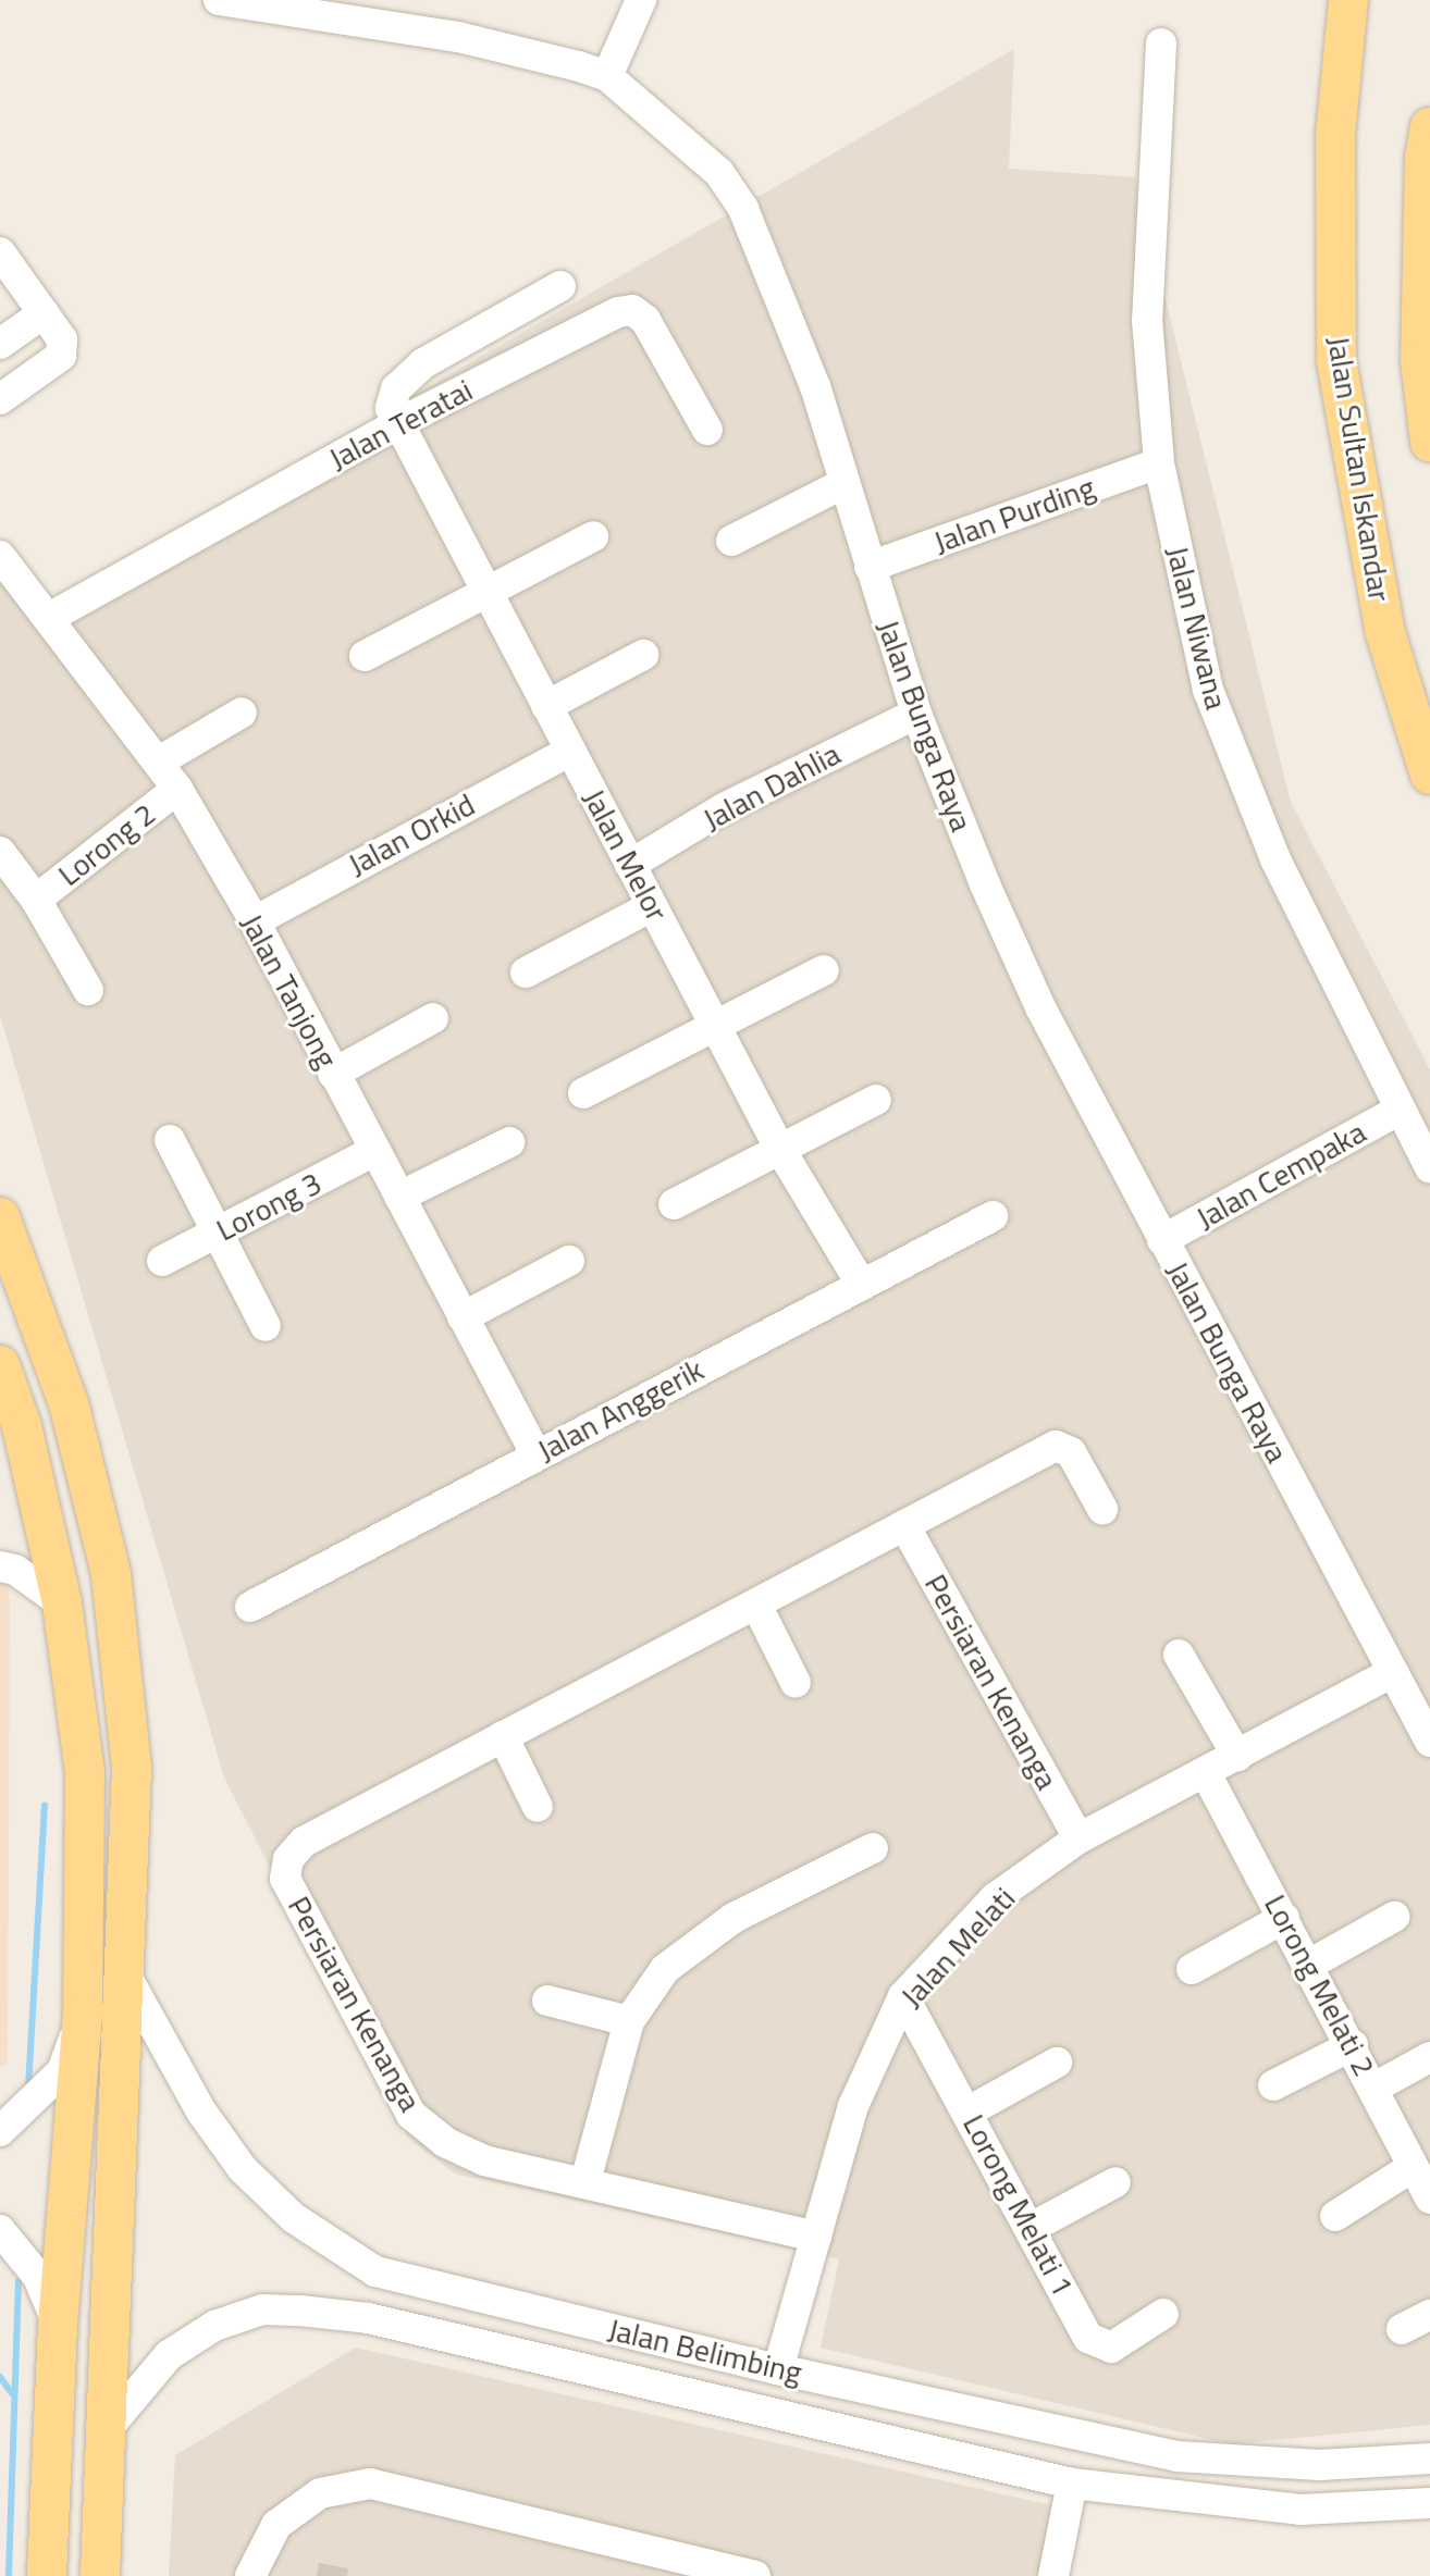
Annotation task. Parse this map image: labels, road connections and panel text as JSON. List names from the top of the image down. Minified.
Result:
{"streets":{"main road":["Jalan Sultan Iskandar"],"street":["Jalan Teratai","Jalan Purding","Jalan Niwana","Jalan Bunga Raya","Jalan Dahlia","Jalan Orkid","Lorong 2","Jalan Melor","Jalan Tanjong","Jalan Cempaka","Lorong 3","Jalan Anggerik","Persiaran Kenanga","Jalan Melati","Lorong Melati 2","Lorong Melati 1","Jalan Belimbing"]},"crossings":[["Jalan Teratai","Jalan Melor"],["Jalan Teratai","Jalan Tanjong"],["Jalan Purding","Jalan Niwana"],["Jalan Purding","Jalan Bunga Raya"],["Jalan Niwana","Jalan Cempaka"],["Jalan Bunga Raya","Jalan Dahlia"],["Jalan Bunga Raya","Jalan Cempaka"],["Jalan Bunga Raya","Jalan Melati"],["Jalan Dahlia","Jalan Melor"],["Jalan Orkid","Jalan Melor"],["Jalan Orkid","Jalan Tanjong"],["Lorong 2","Jalan Tanjong"],["Jalan Melor","Jalan Anggerik"],["Jalan Tanjong","Lorong 3"],["Jalan Tanjong","Jalan Anggerik"],["Persiaran Kenanga","Jalan Melati"],["Jalan Melati","Lorong Melati 2"],["Jalan Melati","Lorong Melati 1"],["Jalan Melati","Jalan Belimbing"]]}
